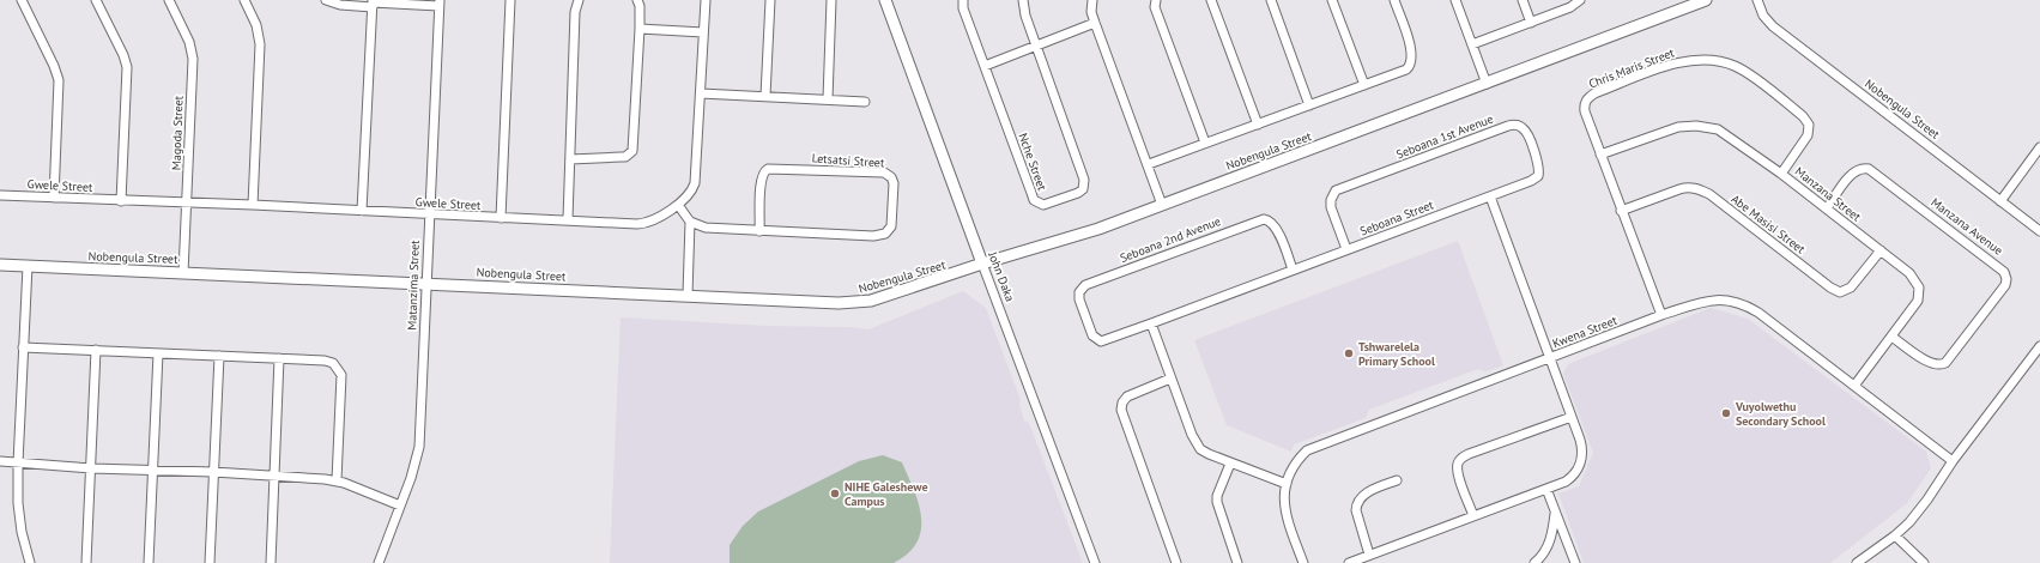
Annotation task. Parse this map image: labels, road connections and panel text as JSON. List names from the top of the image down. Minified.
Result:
{"streets":{"street":["Chris Maris Street","Nobengula Street","Magoda Street","Seboana 1st Avenue","Letsatsi Street","Nche Street","Gwele Street","Manzana Street","Seboana Street","Abe Masisi Street","Manzana Avenue","Seboana 2nd Avenue","John Daka","Matanzima Street","Kwena Street"]},"crossings":[["Chris Maris Street","Manzana Street"],["Chris Maris Street","Abe Masisi Street"],["Chris Maris Street","Kwena Street"],["Nobengula Street","Magoda Street"],["Nobengula Street","John Daka"],["Nobengula Street","Matanzima Street"],["Magoda Street","Gwele Street"],["Seboana 1st Avenue","Seboana Street"],["Gwele Street","Matanzima Street"],["Manzana Street","Abe Masisi Street"],["Manzana Street","Manzana Avenue"],["Manzana Street","Kwena Street"],["Seboana Street","Seboana 2nd Avenue"]],"places":["Tshwarelela Primary School","Vuyolwethu Secondary School","NIHE Galeshewe Campus"]}
